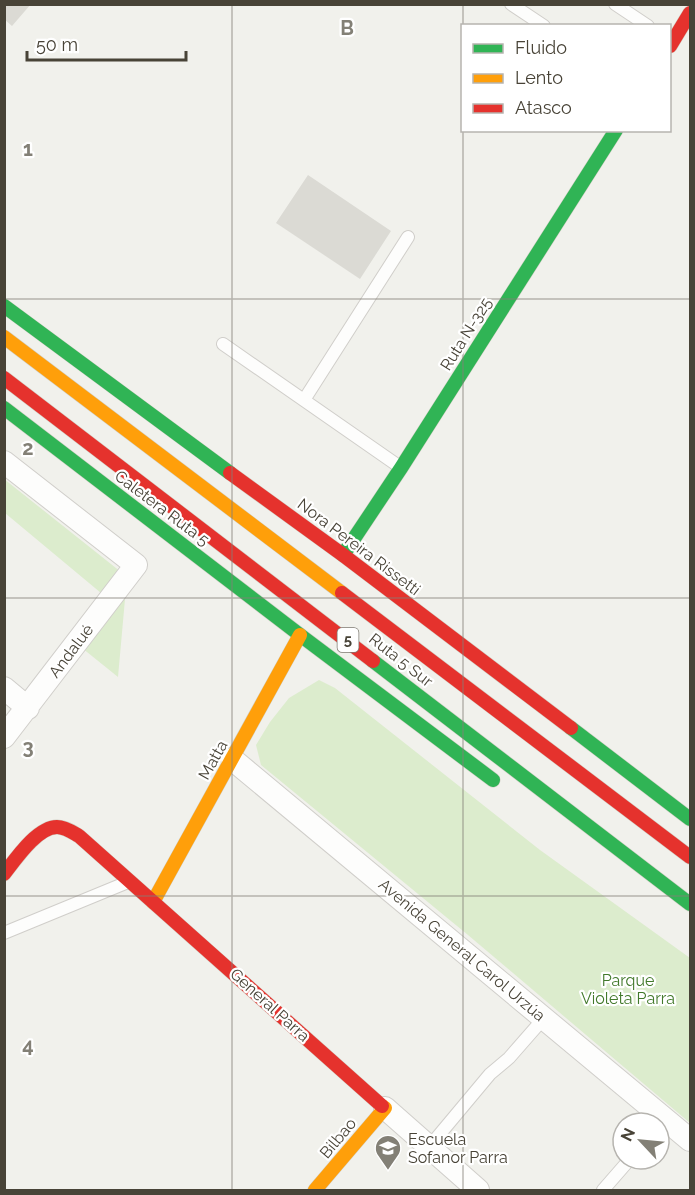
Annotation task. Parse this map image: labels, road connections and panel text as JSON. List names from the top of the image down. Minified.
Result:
{"streets":{"main road":["Ruta N-325","Caletera Ruta 5","Nora Pereira Rissetti","5","Ruta 5 Sur","Matta","General Parra","Bilbao"],"street":["Andalué","Avenida General Carol Urzúa"]},"crossings":[["Ruta N-325","Nora Pereira Rissetti"],["Caletera Ruta 5","Matta"],["Matta","Avenida General Carol Urzúa"],["Matta","General Parra"],["General Parra","Bilbao"]],"parks":["Parque Violeta Parra"],"places":{"school or university":["Escuela Sofanor Parra"]},"legend":["Fluido","Lento","Atasco"],"scale_bar":"50 m","north":"top left","grid":{"columns":["B"],"rows":["1","2","3","4"]}}
